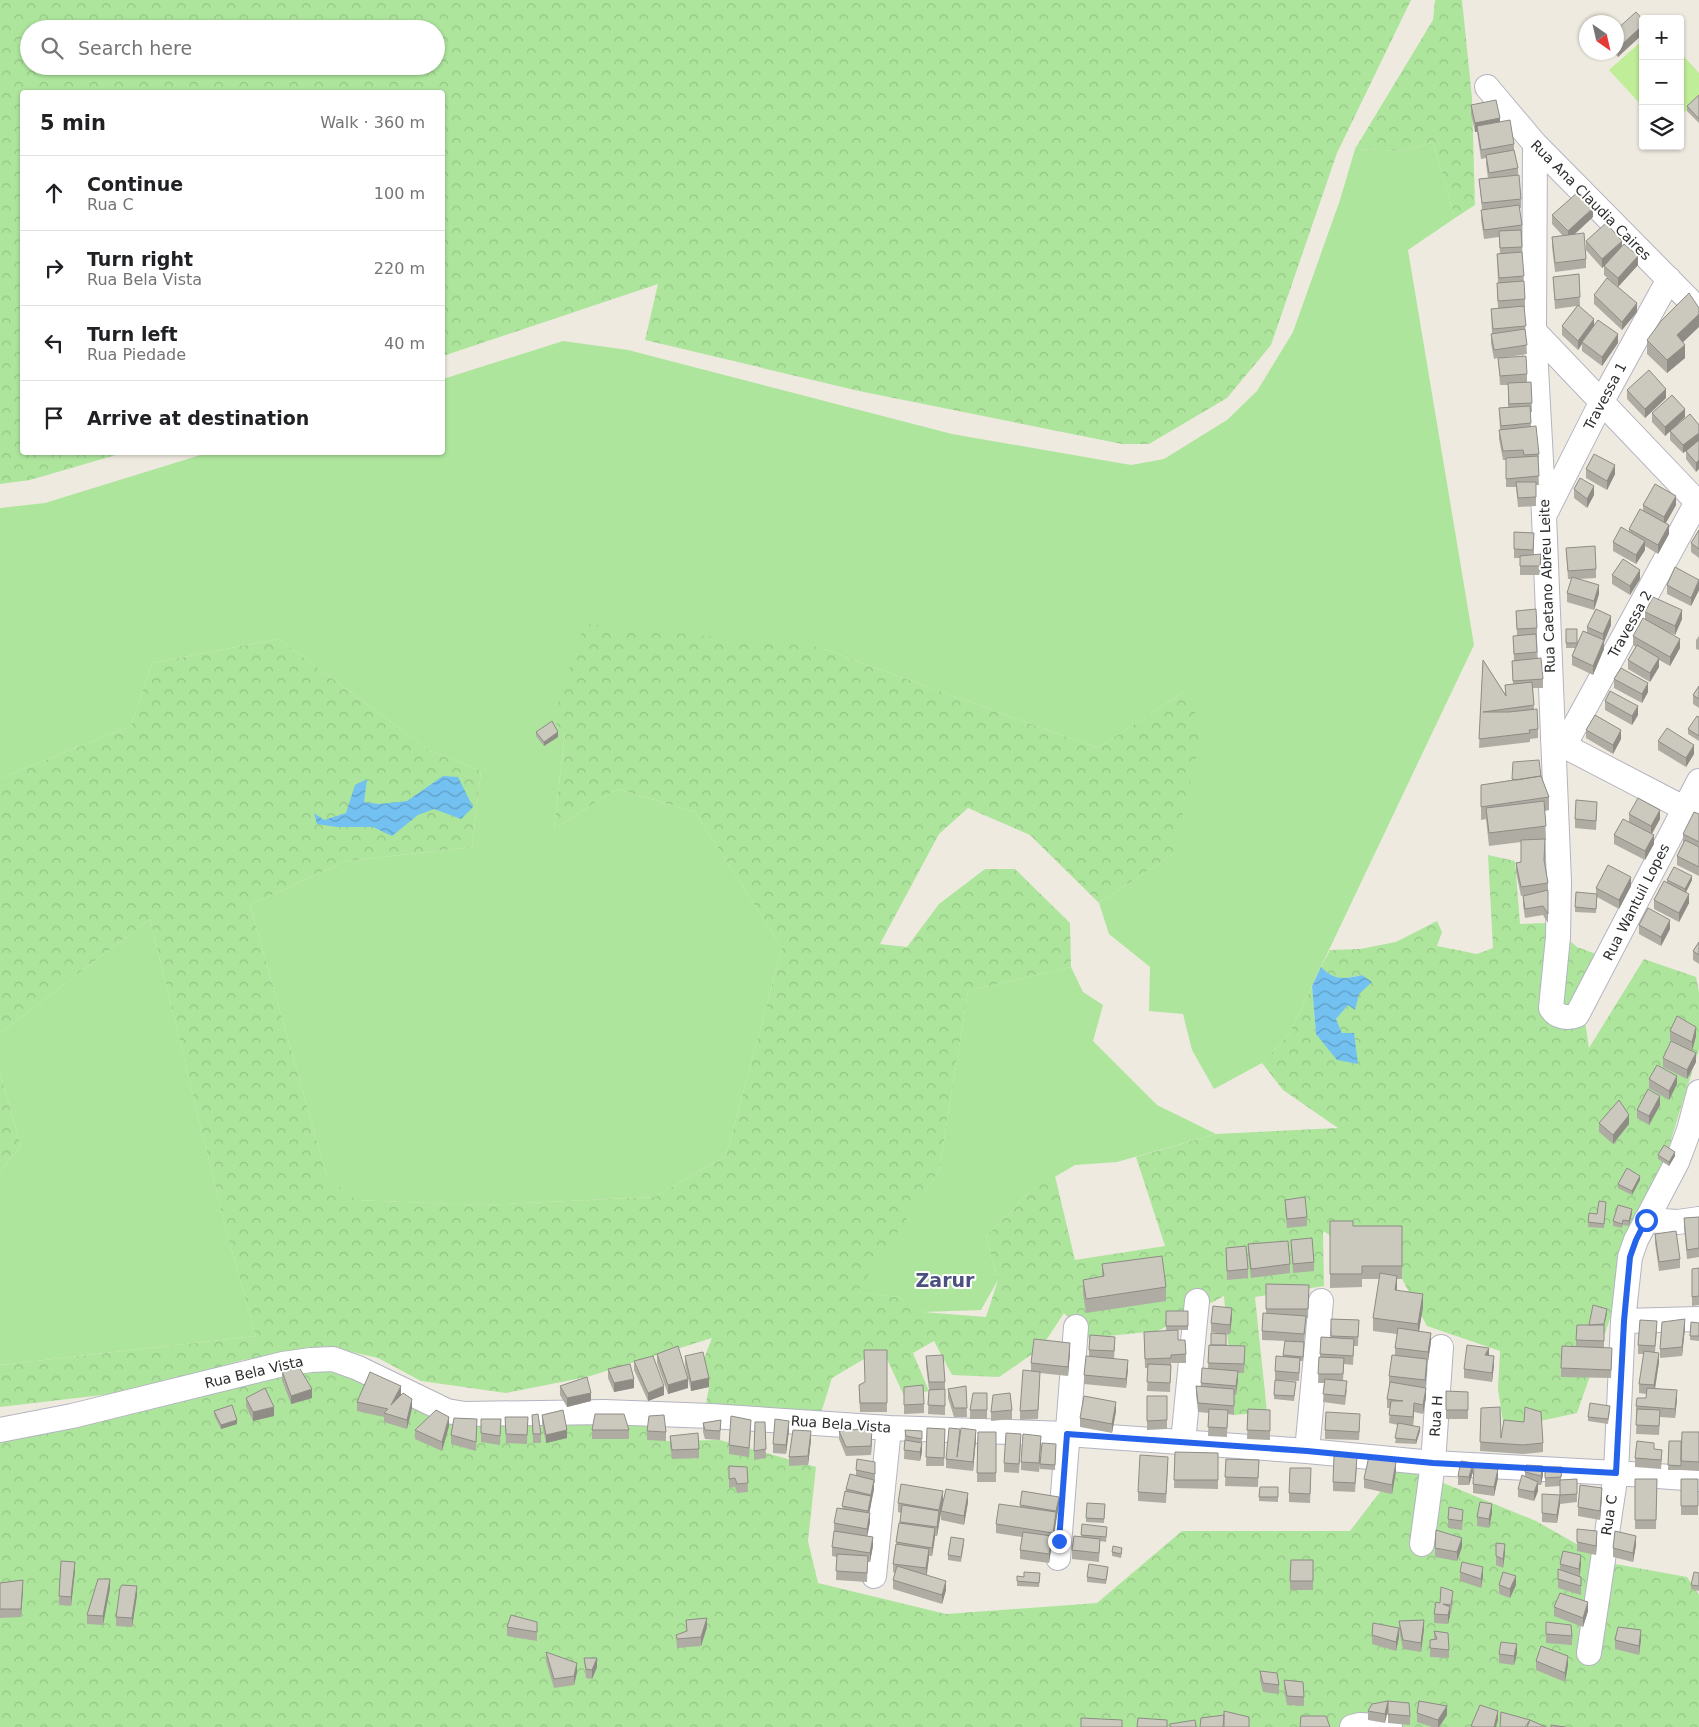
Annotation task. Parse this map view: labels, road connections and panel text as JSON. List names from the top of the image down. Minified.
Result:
{"streets":{"street":["Rua Ana Claudia Caires","Travessa 1","Rua Caetano Abreu Leite","Travessa 2","Rua Wantuil Lopes","Rua Bela Vista","Rua H","Rua C"]},"crossings":[["Rua Ana Claudia Caires","Travessa 1"],["Rua Ana Claudia Caires","Rua Caetano Abreu Leite"],["Travessa 1","Rua Caetano Abreu Leite"],["Rua Caetano Abreu Leite","Travessa 2"],["Rua Caetano Abreu Leite","Rua Wantuil Lopes"],["Rua Bela Vista","Rua H"],["Rua Bela Vista","Rua C"]],"districts":["Zarur"],"north":"bottom right","page":{"map_buttons":["+","−"],"search":"Search here","heading":["5 min","Walk · 360 m"],"list":[["Continue","Rua C","100 m"],["Turn right","Rua Bela Vista","220 m"],["Turn left","Rua Piedade","40 m"],"Arrive at destination"]}}
